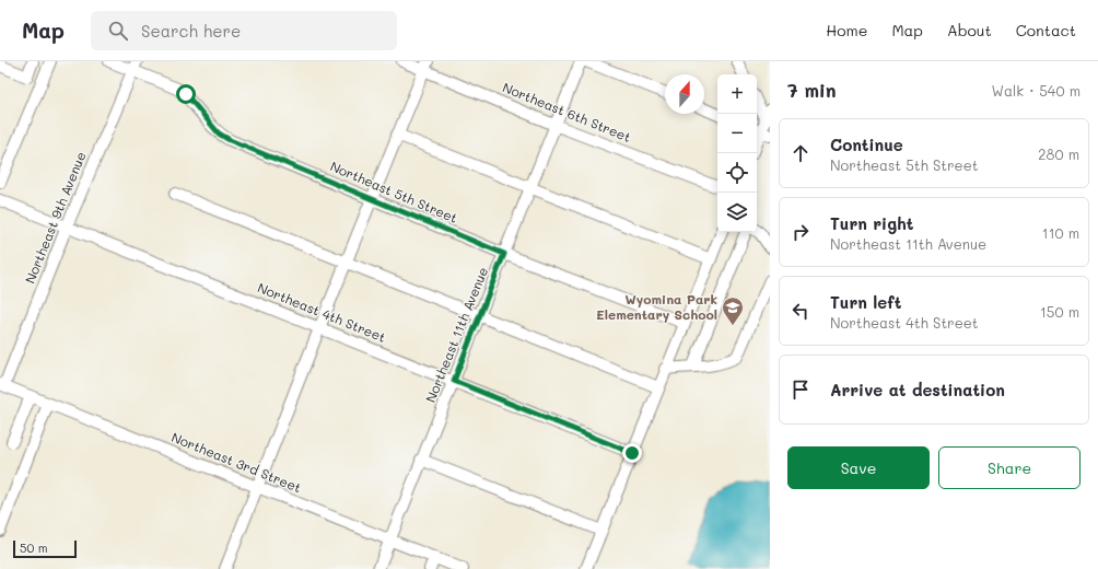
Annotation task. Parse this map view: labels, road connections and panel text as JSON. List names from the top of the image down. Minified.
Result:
{"streets":{"street":["Northeast 6th Street","Northeast 5th Street","Northeast 9th Avenue","Northeast 4th Street","Northeast 11th Avenue","Northeast 3rd Street"]},"crossings":[["Northeast 6th Street","Northeast 11th Avenue"],["Northeast 5th Street","Northeast 9th Avenue"],["Northeast 5th Street","Northeast 11th Avenue"],["Northeast 9th Avenue","Northeast 4th Street"],["Northeast 9th Avenue","Northeast 3rd Street"],["Northeast 4th Street","Northeast 11th Avenue"],["Northeast 11th Avenue","Northeast 3rd Street"]],"places":{"school or university":["Wyomina Park Elementary School"]},"scale_bar":"50 m","north":"top","page":{"header":"Map","search":"Search here","nav":["Home","Map","About","Contact"],"heading":["7 min","Walk · 540 m"],"map_buttons":["+","−"],"list":[["Continue","Northeast 5th Street","280 m"],["Turn right","Northeast 11th Avenue","110 m"],["Turn left","Northeast 4th Street","150 m"],"Arrive at destination"],"buttons":["Save","Share"],"scale":"50 m"}}
